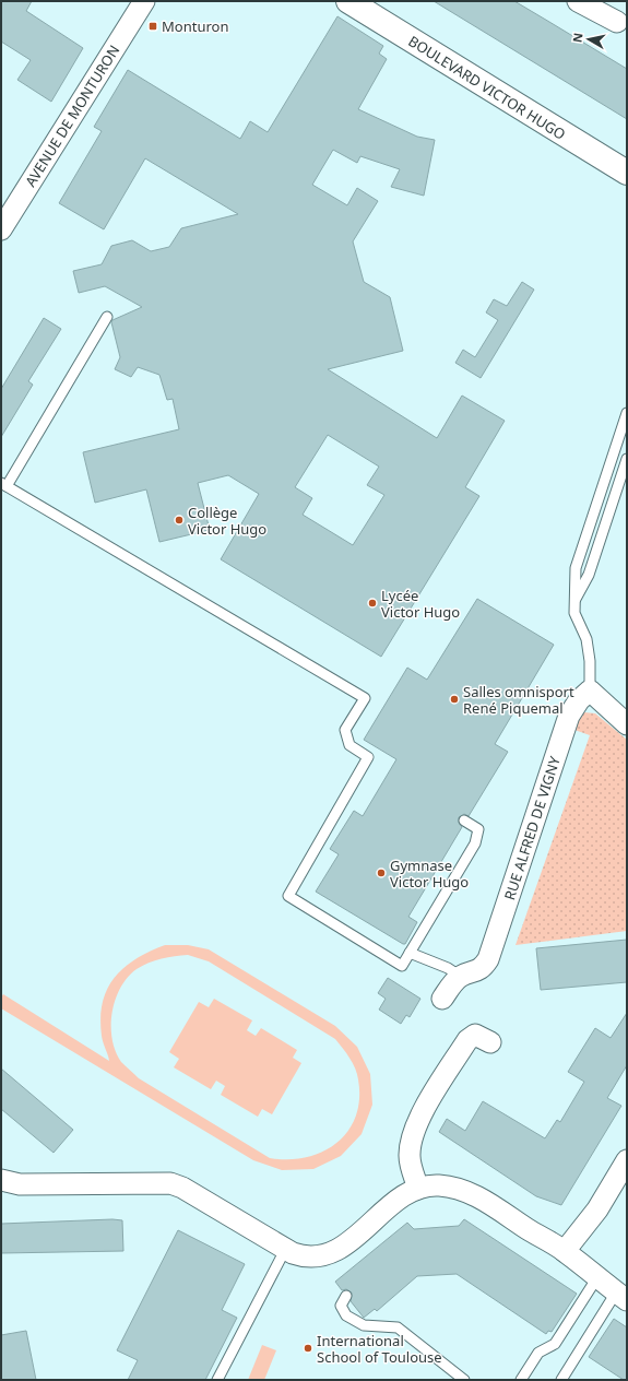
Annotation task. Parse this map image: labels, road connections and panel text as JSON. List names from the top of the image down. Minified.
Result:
{"streets":{"street":["BOULEVARD VICTOR HUGO","AVENUE DE MONTURON","RUE ALFRED DE VIGNY"]},"places":{"transit":["Monturon"],"other":["Collège Victor Hugo","Lycée Victor Hugo","Salles omnisport René Piquemal","Gymnase Victor Hugo","International School of Toulouse"]},"north":"left"}
